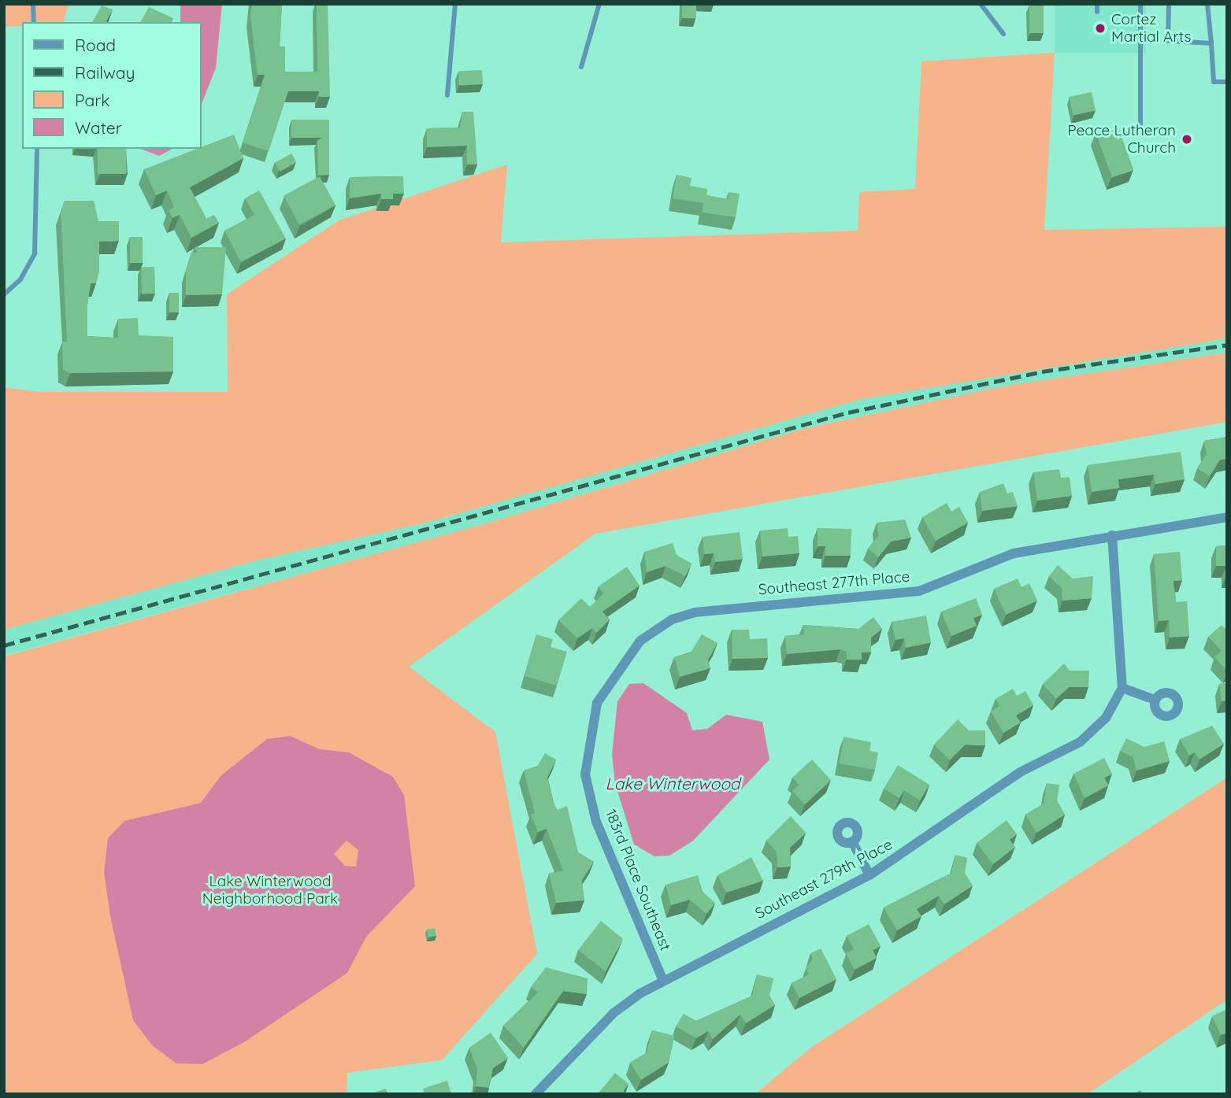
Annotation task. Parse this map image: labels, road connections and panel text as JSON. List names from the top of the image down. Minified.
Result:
{"streets":{"street":["Southeast 277th Place","Southeast 279th Place","183rd Place Southeast"]},"crossings":[["Southeast 277th Place","183rd Place Southeast"],["Southeast 279th Place","183rd Place Southeast"]],"water":["Lake Winterwood"],"parks":["Lake Winterwood Neighborhood Park"],"places":["Cortez Martial Arts","Peace Lutheran Church"],"legend":["Road","Railway","Park","Water"]}
